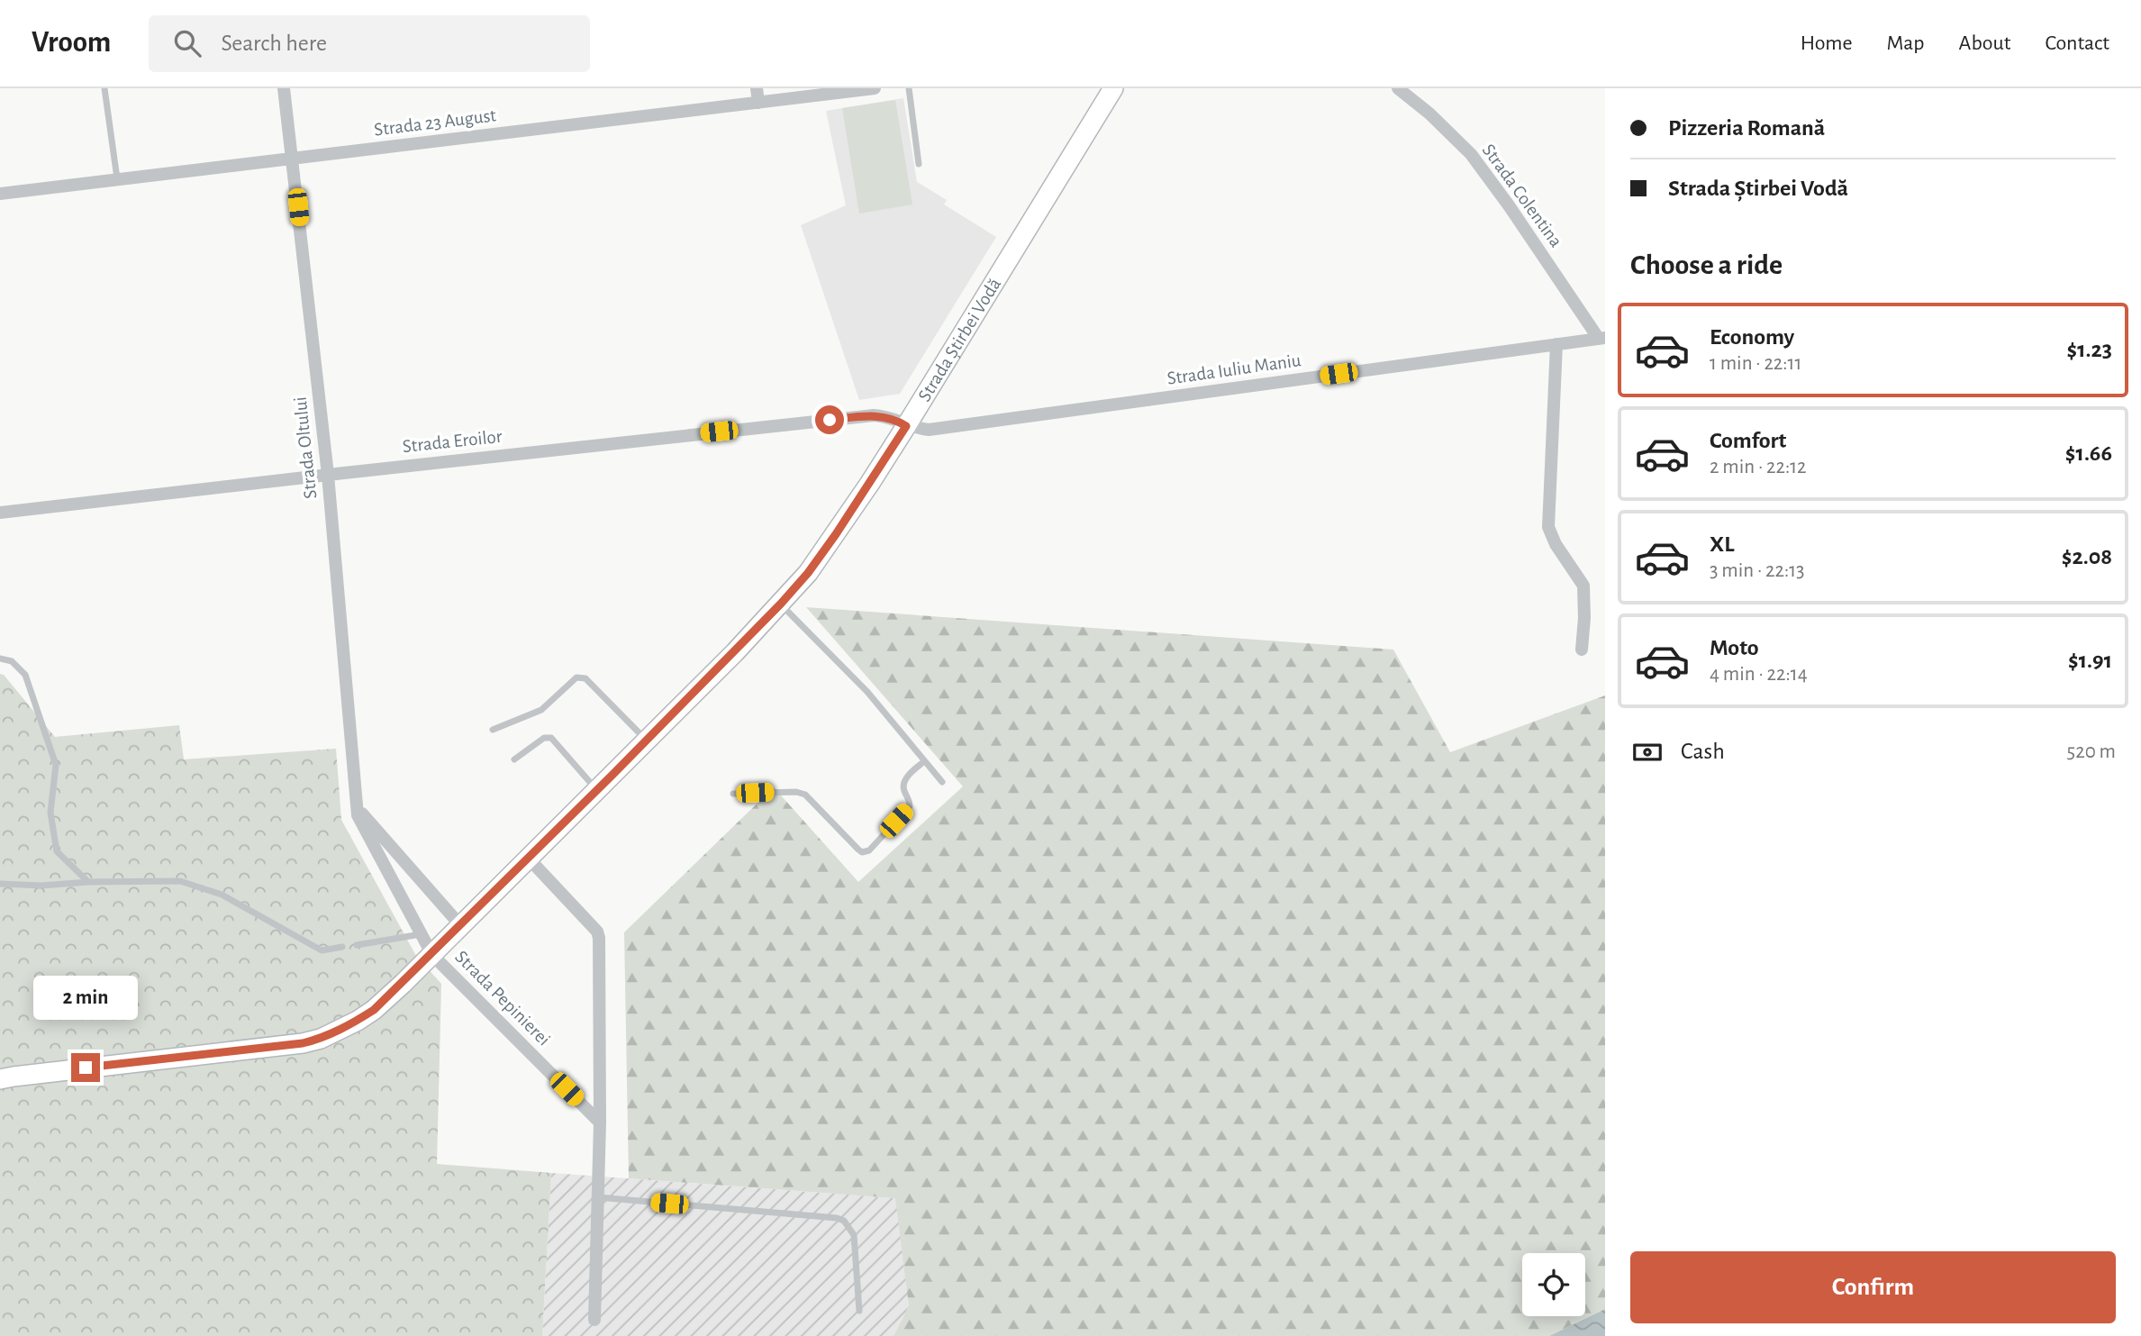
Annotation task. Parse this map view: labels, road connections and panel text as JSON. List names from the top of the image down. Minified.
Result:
{"streets":{"street":["Strada 23 August","Strada Colentina","Strada Știrbei Vodă","Strada Iuliu Maniu","Strada Eroilor","Strada Oltului","Strada Pepinierei"]},"crossings":[["Strada 23 August","Strada Oltului"],["Strada Colentina","Strada Iuliu Maniu"],["Strada Știrbei Vodă","Strada Iuliu Maniu"],["Strada Știrbei Vodă","Strada Eroilor"],["Strada Știrbei Vodă","Strada Oltului"],["Strada Știrbei Vodă","Strada Pepinierei"],["Strada Iuliu Maniu","Strada Eroilor"],["Strada Eroilor","Strada Oltului"],["Strada Oltului","Strada Pepinierei"]],"page":{"header":"Vroom","search":"Search here","nav":["Home","Map","About","Contact"],"banner":["Pizzeria Romană","Strada Știrbei Vodă"],"heading":"Choose a ride","list":[{"name":"Economy","note":"1 min · 22:11","value":"$1.23"},{"name":"Comfort","note":"2 min · 22:12","value":"$1.66"},{"name":"XL","note":"3 min · 22:13","value":"$2.08"},{"name":"Moto","note":"4 min · 22:14","value":"$1.91"}],"pay":["Cash","520 m"],"bubble":"2 min","buttons":"Confirm"}}
